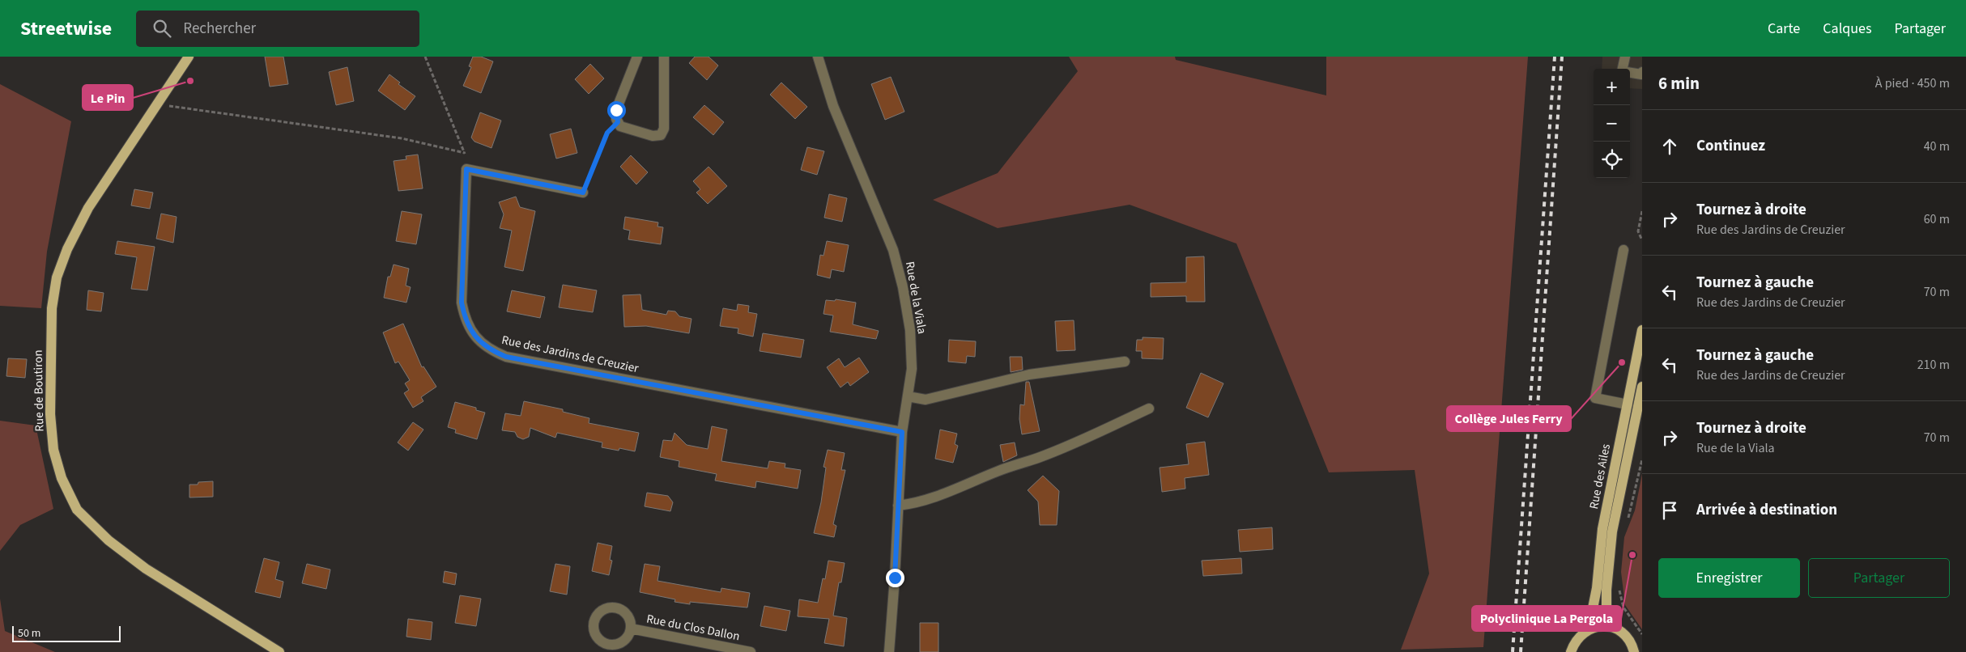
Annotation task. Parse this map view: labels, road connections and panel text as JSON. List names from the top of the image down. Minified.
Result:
{"streets":{"main road":["Rue de Boutiron","Rue des Ailes"],"street":["Rue de la Viala","Rue des Jardins de Creuzier","Rue du Clos Dallon"]},"crossings":[["Rue de la Viala","Rue des Jardins de Creuzier"]],"places":["Le Pin","Collège Jules Ferry","Polyclinique La Pergola"],"scale_bar":"50 m","page":{"header":"Streetwise","search":"Rechercher","nav":["Carte","Calques","Partager"],"heading":["6 min","À pied · 450 m"],"map_buttons":["+","−"],"list":[["Continuez","40 m"],["Tournez à droite","Rue des Jardins de Creuzier","60 m"],["Tournez à gauche","Rue des Jardins de Creuzier","70 m"],["Tournez à gauche","Rue des Jardins de Creuzier","210 m"],["Tournez à droite","Rue de la Viala","70 m"],"Arrivée à destination"],"buttons":["Enregistrer","Partager"],"scale":"50 m"}}
